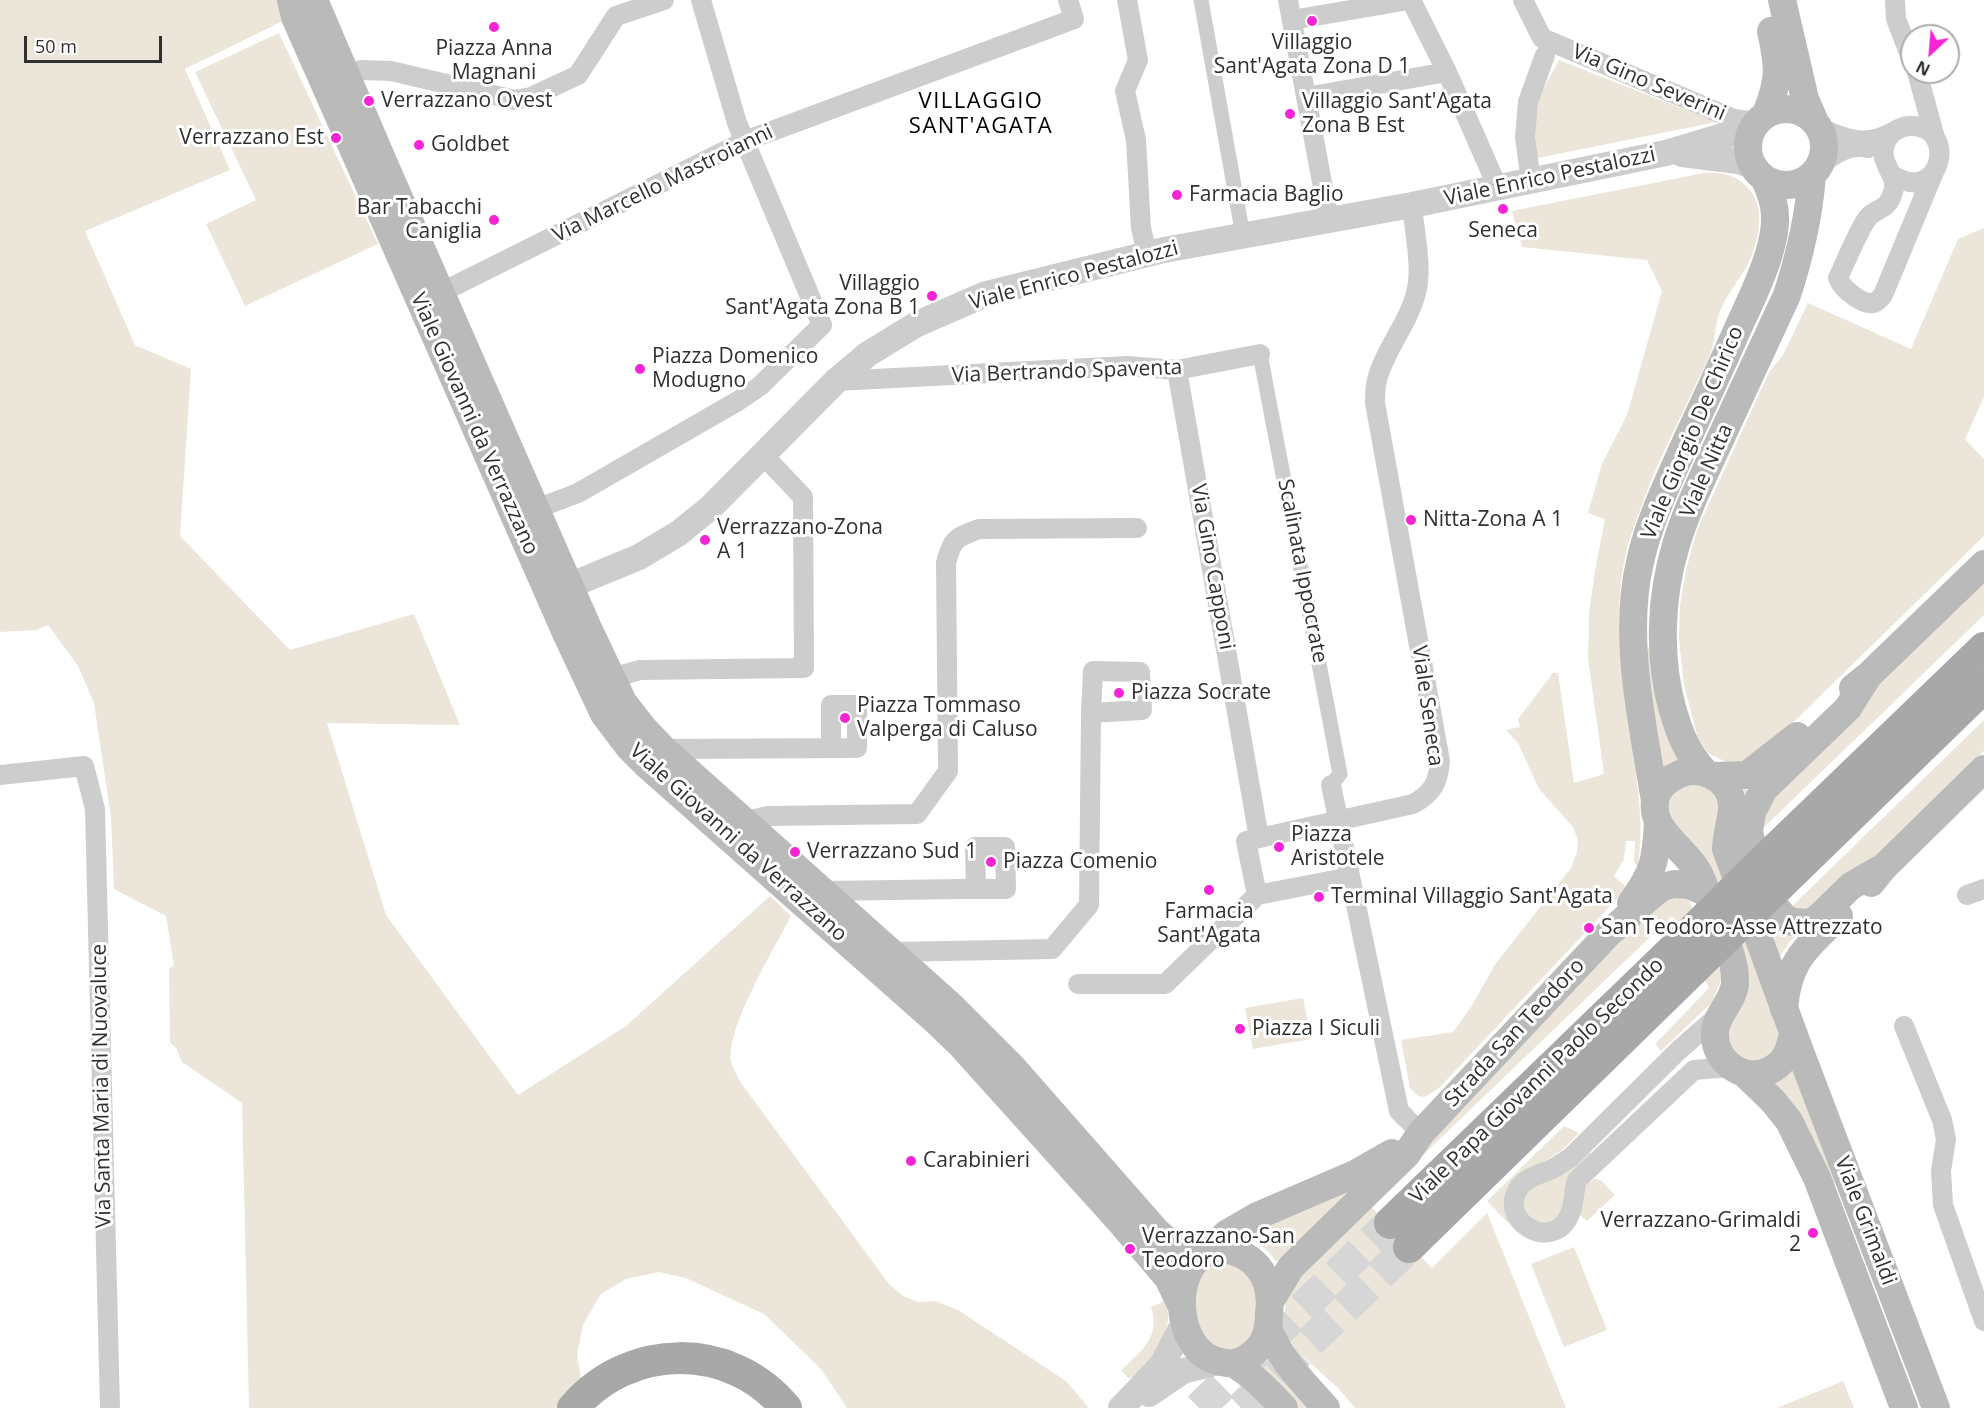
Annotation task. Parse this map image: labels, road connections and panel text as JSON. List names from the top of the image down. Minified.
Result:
{"streets":{"main road":["Viale Giovanni da Verrazzano","Viale Giorgio De Chirico","Viale Nitta","Strada San Teodoro","Viale Papa Giovanni Paolo Secondo","Viale Grimaldi"],"street":["Via Gino Severini","Viale Enrico Pestalozzi","Via Marcello Mastroianni","Via Bertrando Spaventa","Via Gino Capponi","Scalinata Ippocrate","Viale Seneca","Via Santa Maria di Nuovaluce"]},"crossings":[["Via Gino Severini","Viale Giorgio De Chirico"],["Via Gino Severini","Viale Nitta"],["Viale Enrico Pestalozzi","Via Bertrando Spaventa"],["Viale Enrico Pestalozzi","Viale Giovanni da Verrazzano"],["Viale Enrico Pestalozzi","Viale Seneca"],["Via Marcello Mastroianni","Viale Giovanni da Verrazzano"],["Via Bertrando Spaventa","Via Gino Capponi"],["Via Bertrando Spaventa","Scalinata Ippocrate"],["Viale Giovanni da Verrazzano","Strada San Teodoro"],["Viale Giorgio De Chirico","Viale Nitta"],["Viale Giorgio De Chirico","Strada San Teodoro"],["Viale Nitta","Viale Grimaldi"],["Via Gino Capponi","Viale Seneca"]],"districts":["VILLAGGIO SANT'AGATA"],"places":["Villaggio Sant'Agata Zona D 1","Piazza Anna Magnani","Verrazzano Ovest","Villaggio Sant'Agata Zona B Est","Verrazzano Est","Goldbet","Farmacia Baglio","Seneca","Bar Tabacchi Caniglia","Villaggio Sant'Agata Zona B 1","Piazza Domenico Modugno","Nitta-Zona A 1","Verrazzano-Zona A 1","Piazza Socrate","Piazza Tommaso Valperga di Caluso","Piazza Aristotele","Verrazzano Sud 1","Piazza Comenio","Farmacia Sant'Agata","Terminal Villaggio Sant'Agata","San Teodoro-Asse Attrezzato","Piazza I Siculi","Carabinieri","Verrazzano-Grimaldi 2","Verrazzano-San Teodoro"],"scale_bar":"50 m","north":"bottom left"}
